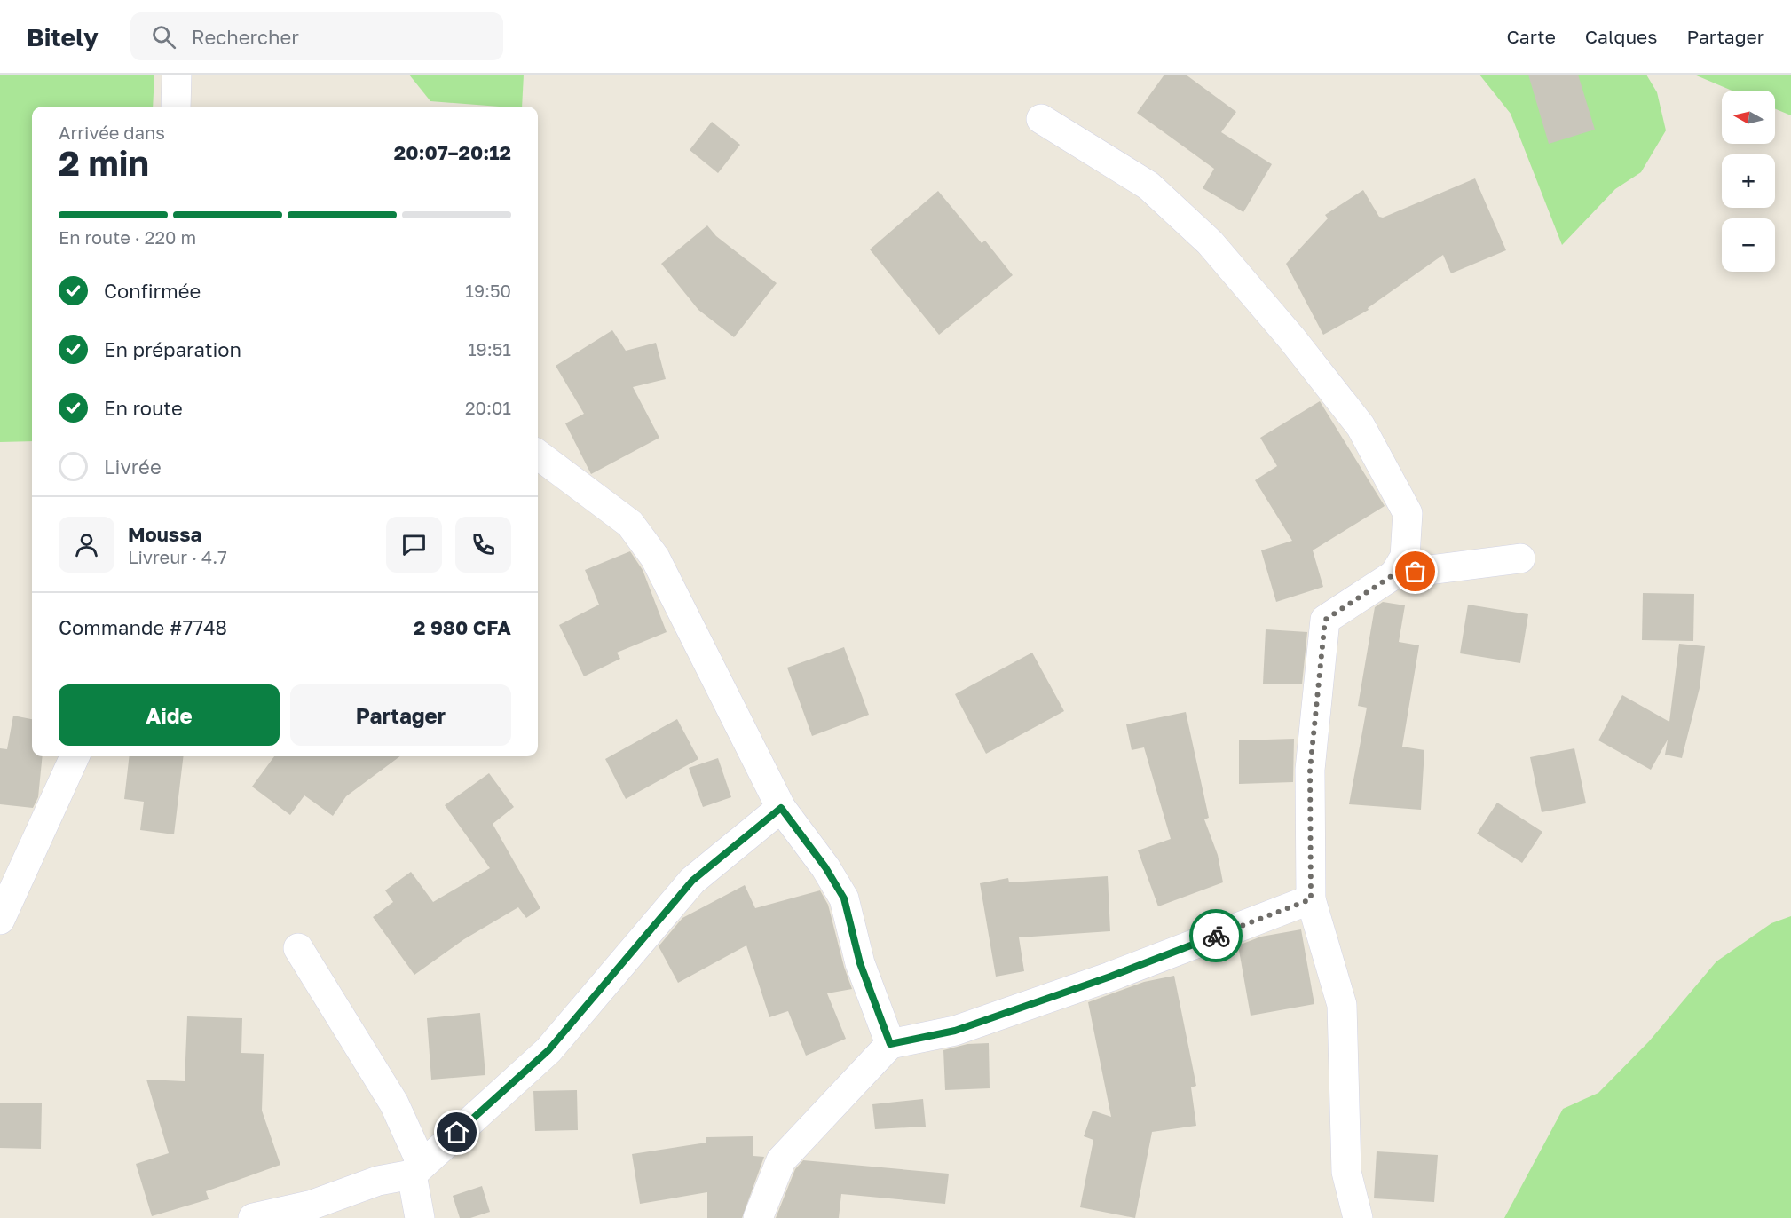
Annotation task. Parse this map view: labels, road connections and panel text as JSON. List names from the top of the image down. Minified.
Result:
{"north":"left","page":{"header":"Bitely","search":"Rechercher","nav":["Carte","Calques","Partager"],"map_buttons":["+","−"],"heading":["2 min","Arrivée dans","20:07–20:12"],"panel":["Moussa","Livreur · 4.7","Commande #7748","2 980 CFA"],"bar":"En route · 220 m","list":[["Confirmée","19:50"],["En préparation","19:51"],["En route","20:01"],"Livrée"],"buttons":["Aide","Partager"]}}
